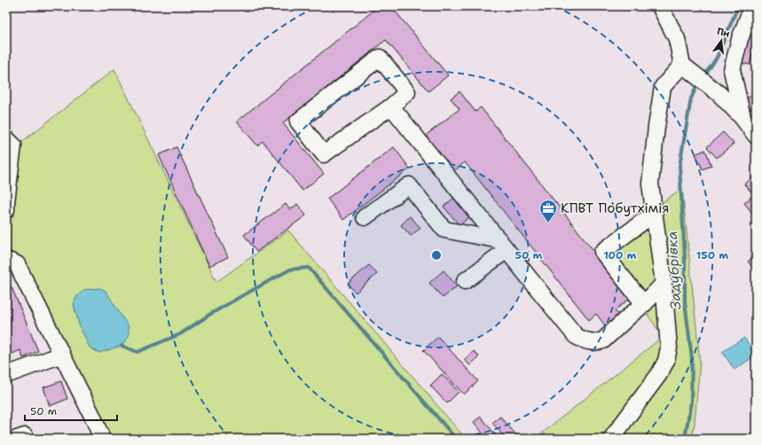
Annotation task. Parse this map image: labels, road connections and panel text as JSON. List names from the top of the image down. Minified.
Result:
{"water":["Задубрівка"],"places":{"office":["КПВТ Побутхімія"]},"scale_bar":"50 m","north":"top","rings":["50 m","100 m","150 m"]}
